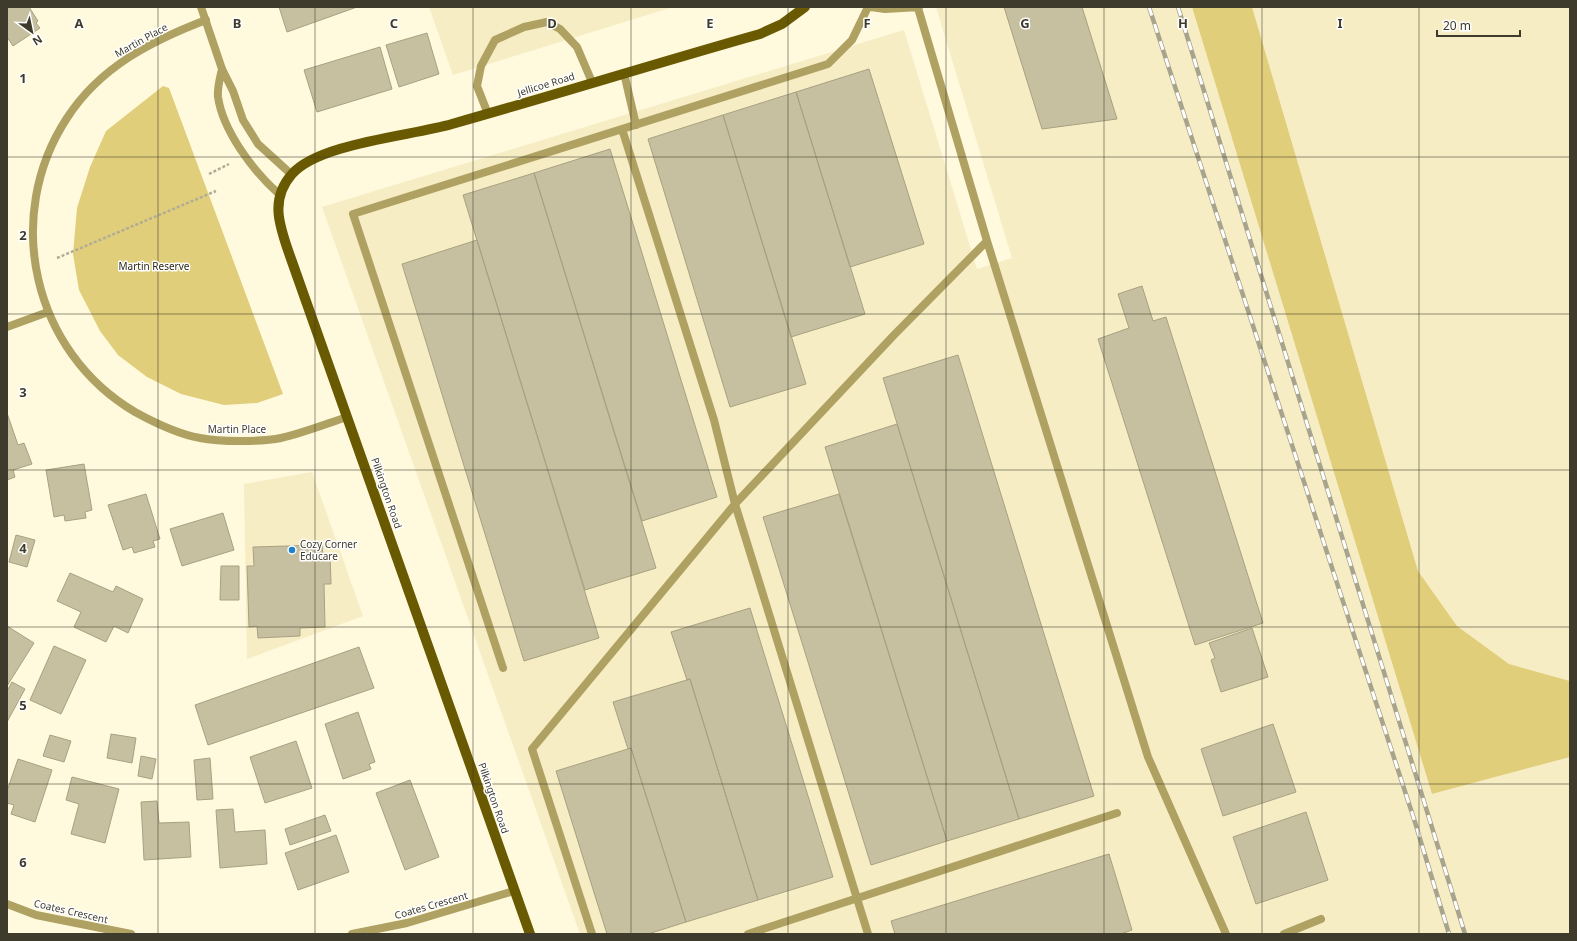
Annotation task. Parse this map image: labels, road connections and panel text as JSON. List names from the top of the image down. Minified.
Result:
{"streets":{"main road":["Jellicoe Road","Pilkington Road"],"street":["Martin Place","Coates Crescent"]},"crossings":[["Martin Place","Pilkington Road"],["Pilkington Road","Coates Crescent"]],"parks":["Martin Reserve"],"places":["Cozy Corner Educare"],"scale_bar":"20 m","north":"bottom right","grid":{"columns":["A","B","C","D","E","F","G","H","I"],"rows":["1","2","3","4","5","6"]}}
